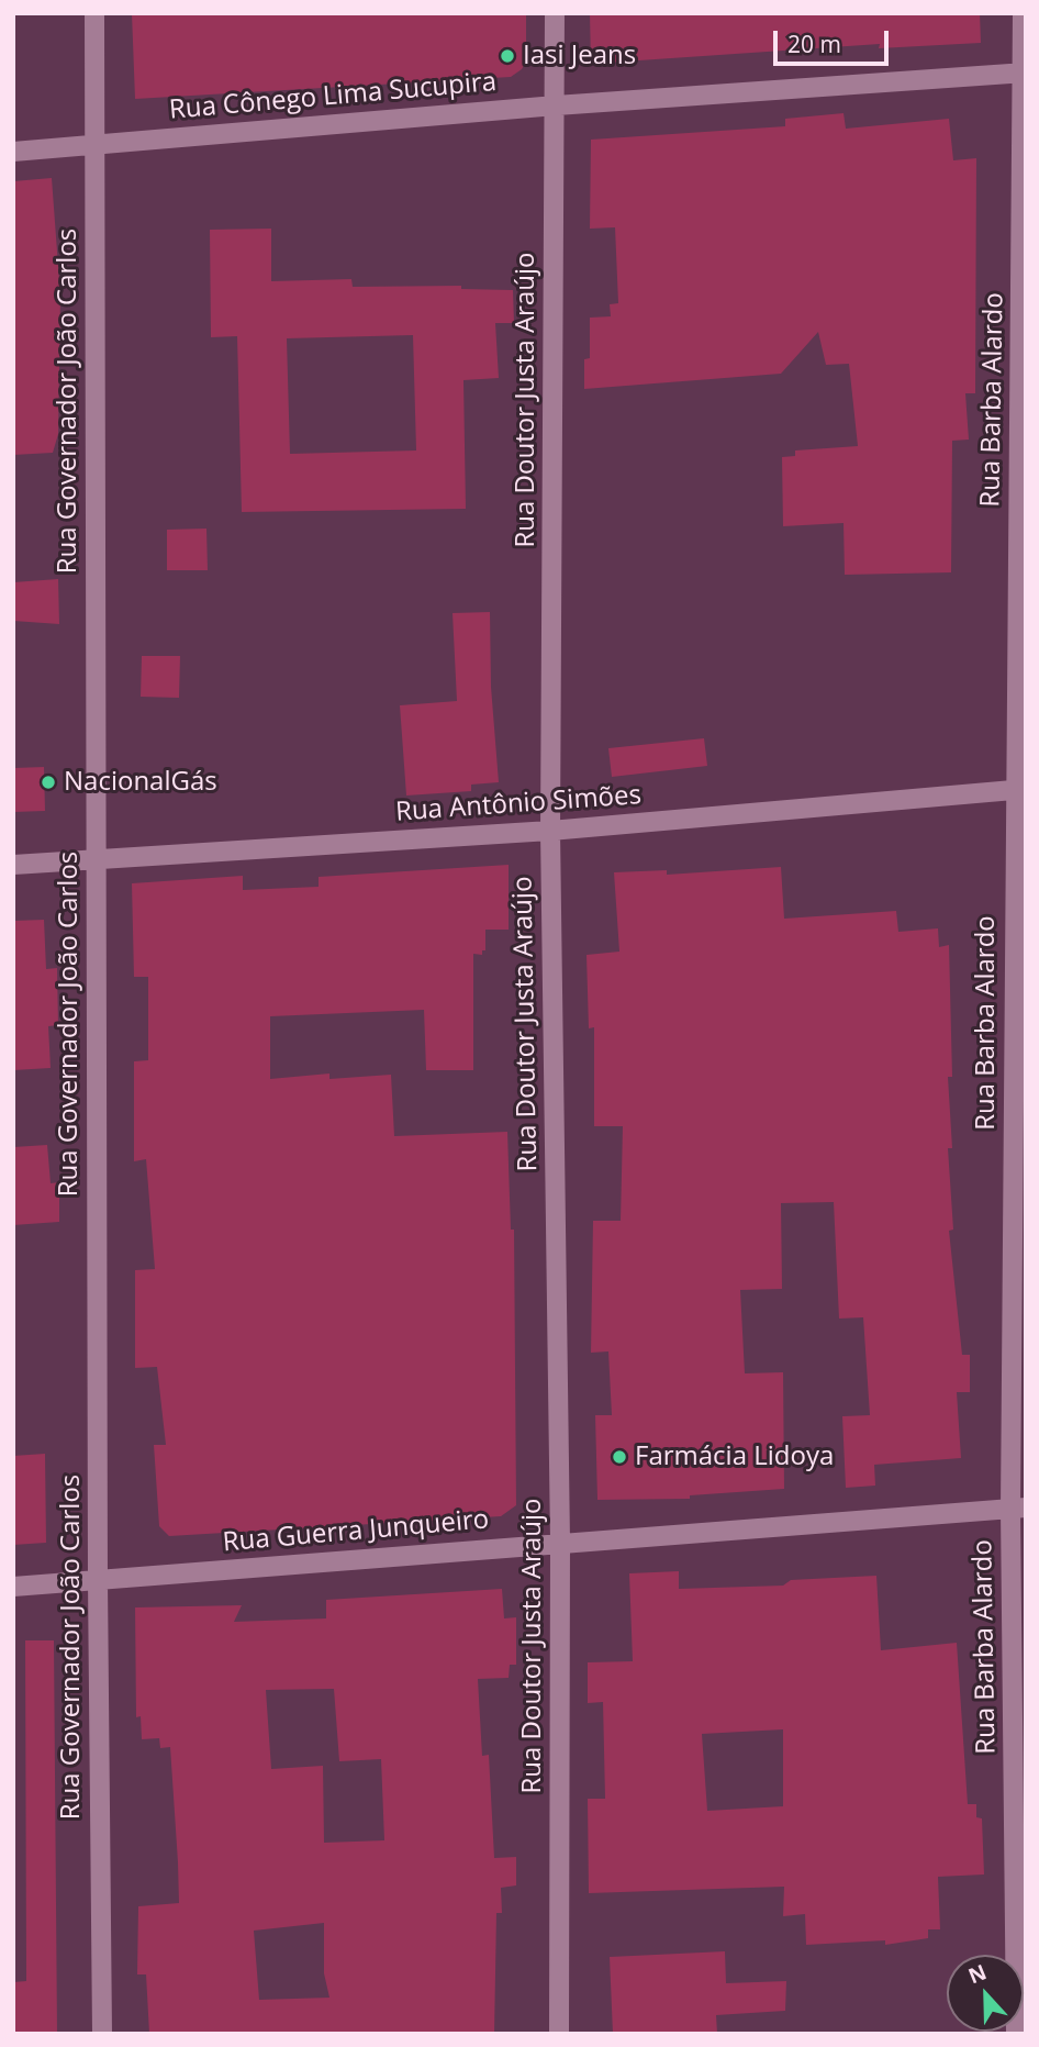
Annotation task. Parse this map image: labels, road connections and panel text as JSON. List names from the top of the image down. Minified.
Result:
{"streets":{"street":["Rua Cônego Lima Sucupira","Rua Doutor Justa Araújo","Rua Barba Alardo","Rua Governador João Carlos","Rua Antônio Simões","Rua Guerra Junqueiro"]},"crossings":[["Rua Cônego Lima Sucupira","Rua Doutor Justa Araújo"],["Rua Cônego Lima Sucupira","Rua Barba Alardo"],["Rua Cônego Lima Sucupira","Rua Governador João Carlos"],["Rua Doutor Justa Araújo","Rua Antônio Simões"],["Rua Doutor Justa Araújo","Rua Guerra Junqueiro"],["Rua Barba Alardo","Rua Antônio Simões"],["Rua Barba Alardo","Rua Guerra Junqueiro"],["Rua Governador João Carlos","Rua Antônio Simões"],["Rua Governador João Carlos","Rua Guerra Junqueiro"]],"places":["Iasi Jeans","NacionalGás","Farmácia Lidoya"],"scale_bar":"20 m","north":"top"}
